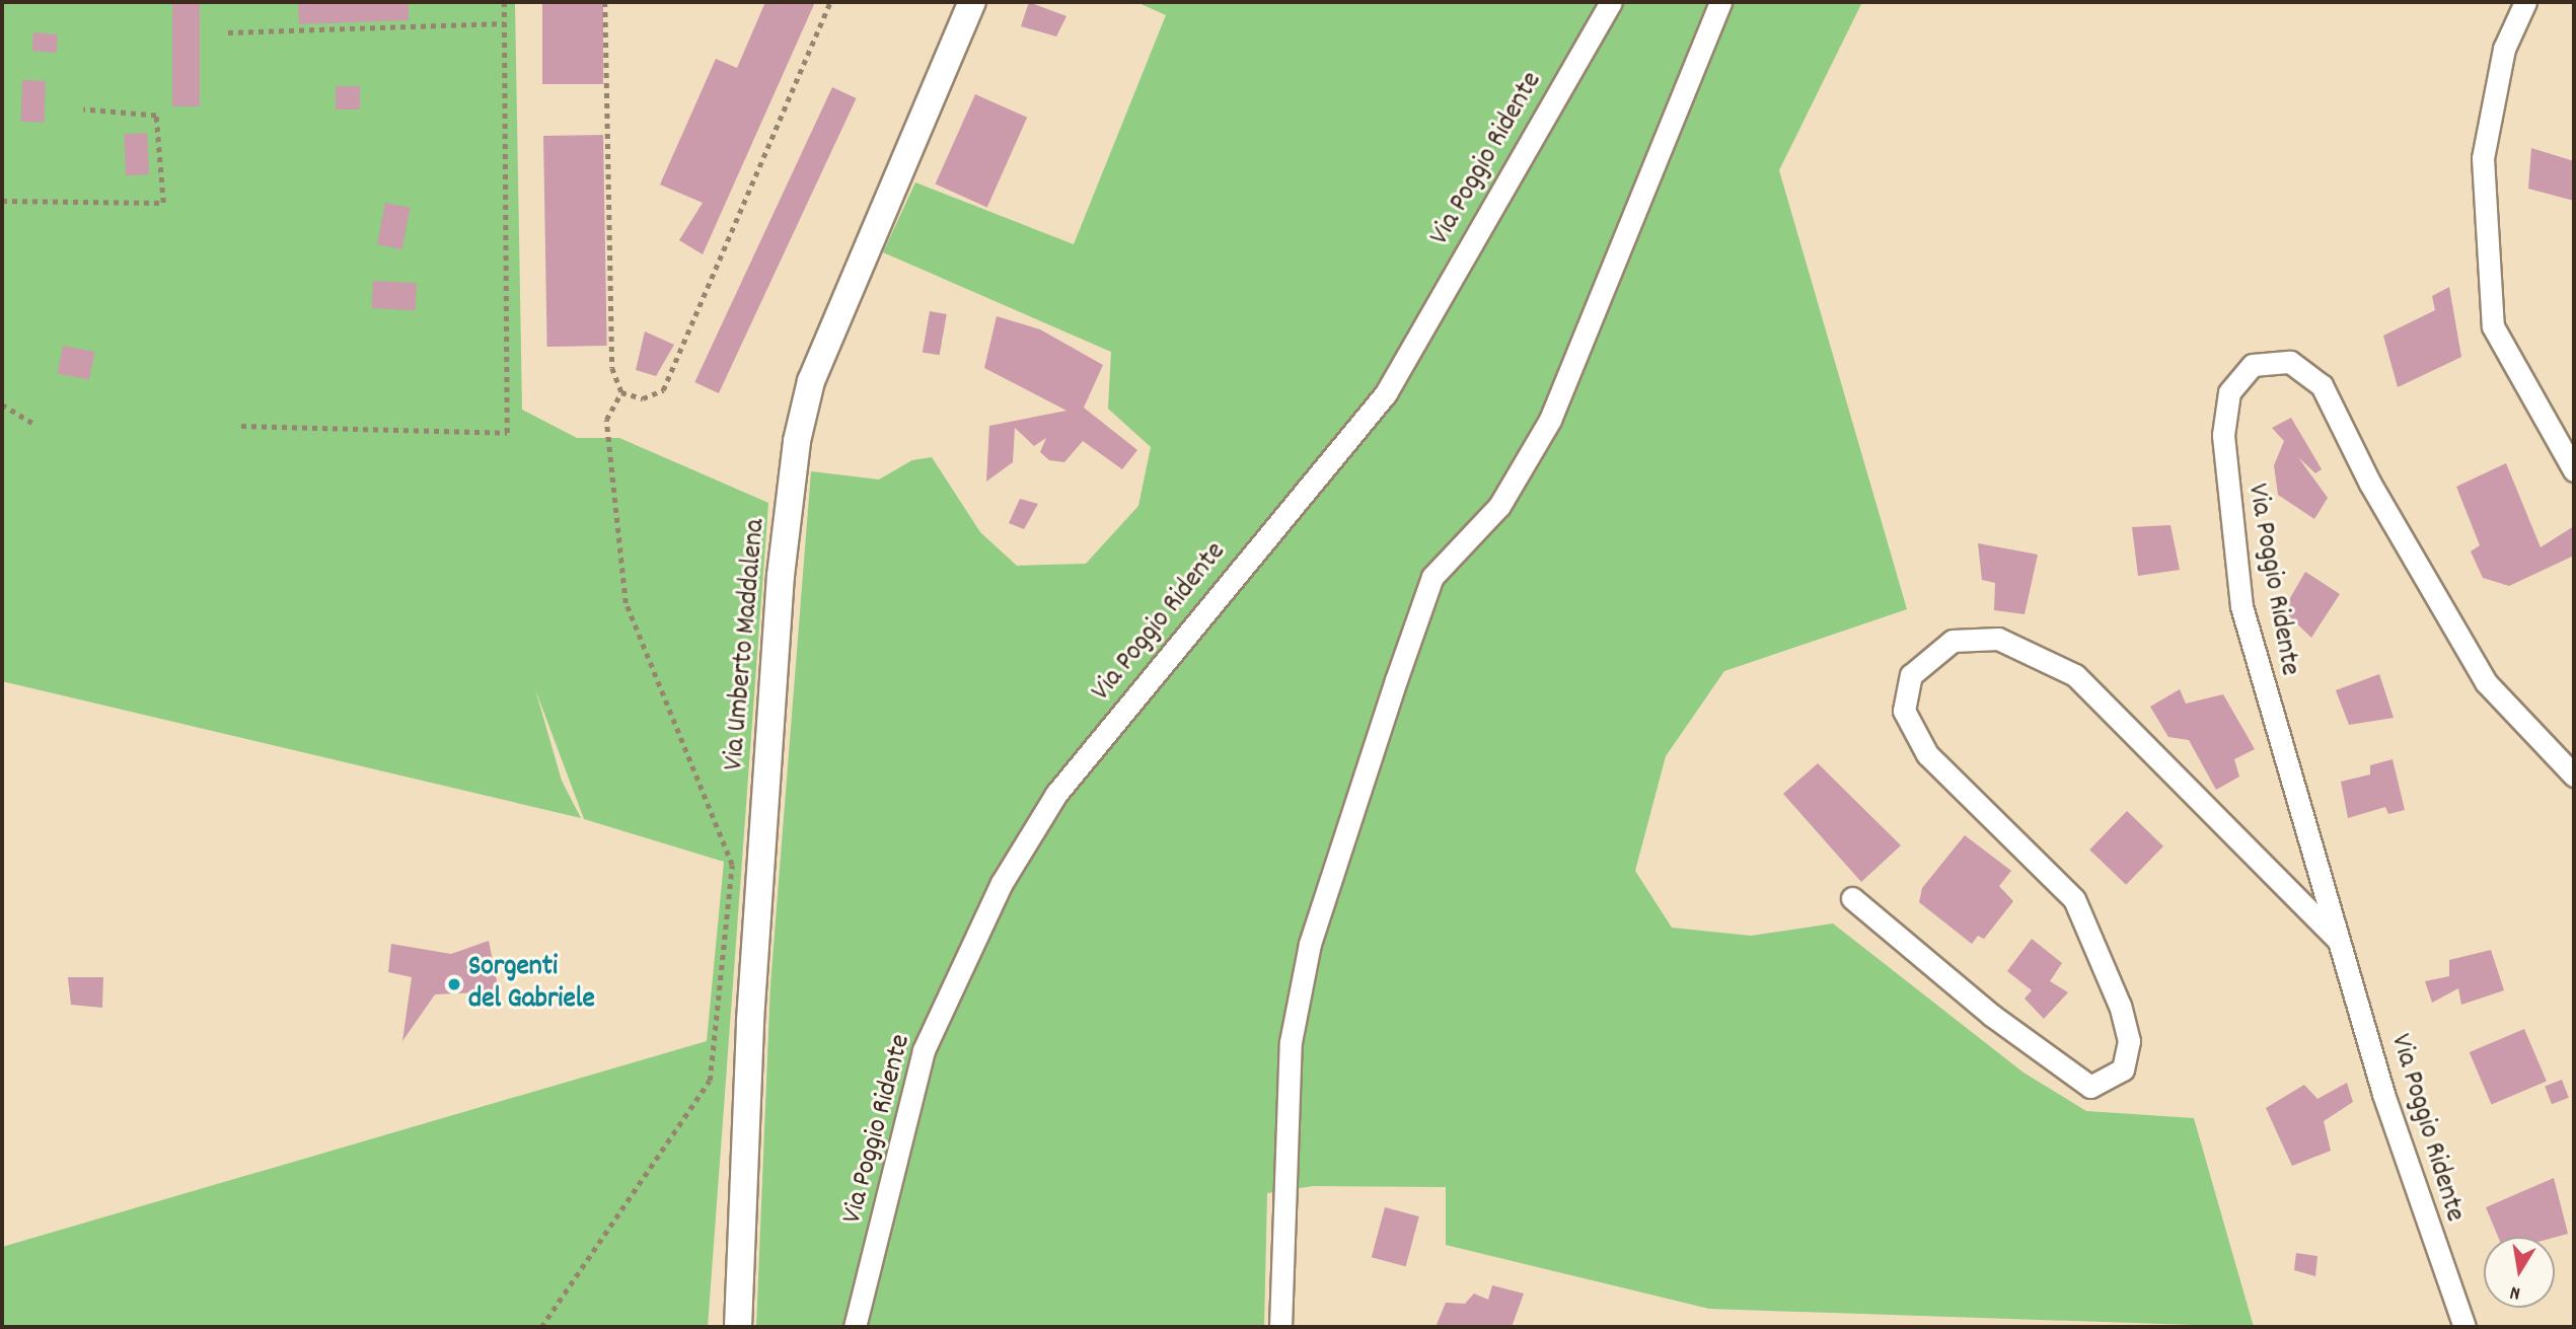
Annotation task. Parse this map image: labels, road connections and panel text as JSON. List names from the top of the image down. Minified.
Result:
{"streets":{"street":["Via Poggio Ridente","Via Umberto Maddalena"]},"places":["Sorgenti del Gabriele"],"north":"bottom"}
